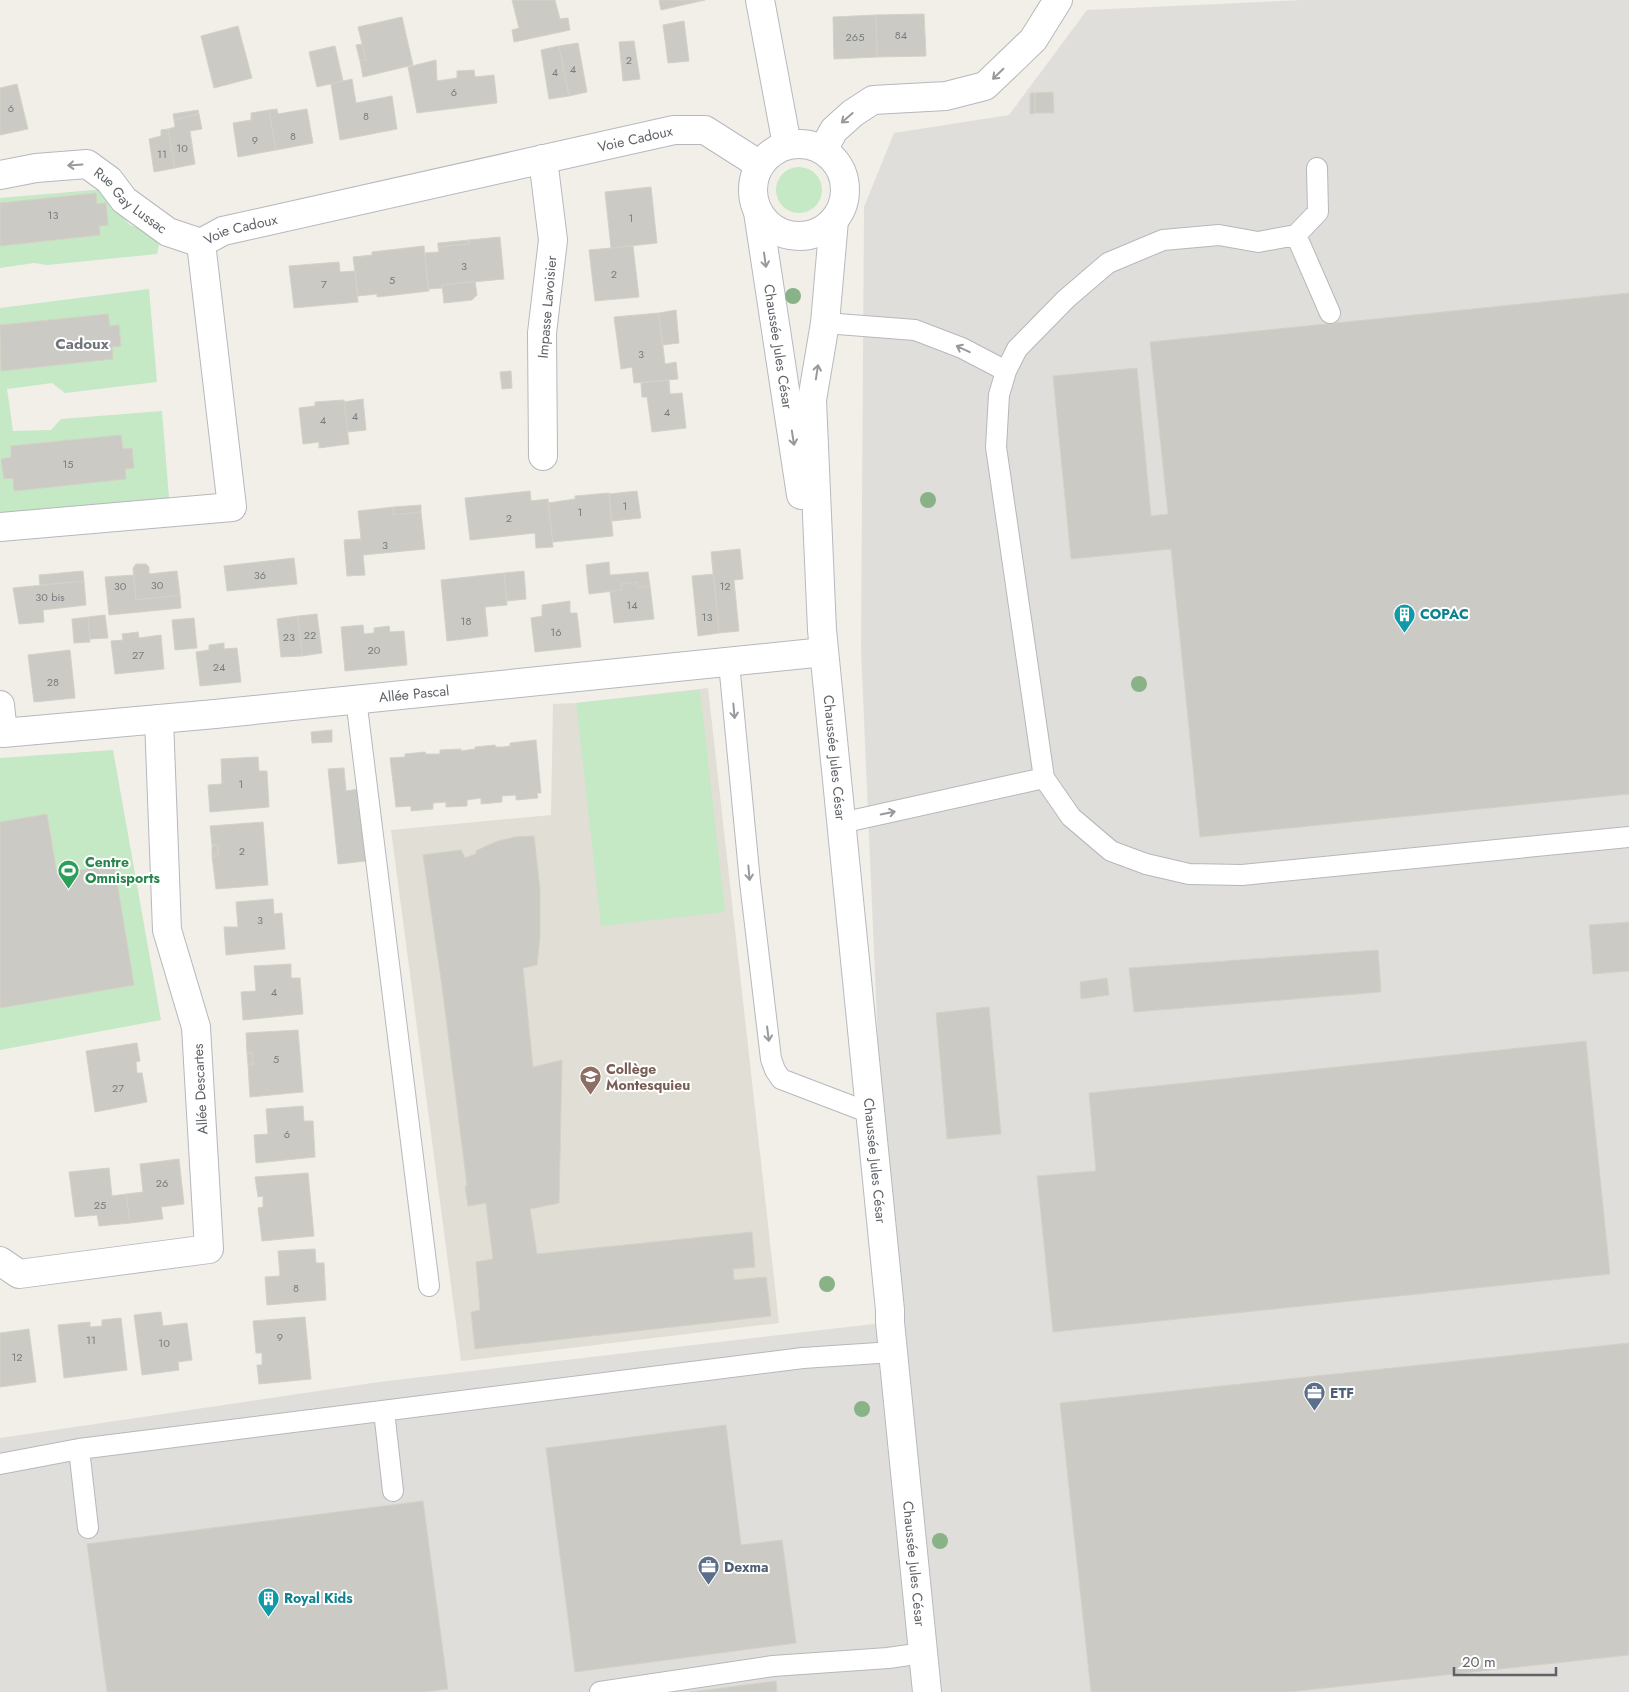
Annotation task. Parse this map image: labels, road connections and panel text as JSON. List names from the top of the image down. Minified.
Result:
{"streets":{"street":["Voie Cadoux","Rue Gay Lussac","Impasse Lavoisier","Chaussée Jules César","Allée Pascal","Allée Descartes"]},"crossings":[["Voie Cadoux","Rue Gay Lussac"],["Voie Cadoux","Impasse Lavoisier"],["Voie Cadoux","Chaussée Jules César"],["Chaussée Jules César","Allée Pascal"],["Allée Pascal","Allée Descartes"]],"one_way":["Rue Gay Lussac"],"districts":["Cadoux"],"places":{"building":["COPAC","Royal Kids"],"sports":["Centre Omnisports"],"school or university":["Collège Montesquieu"],"office":["ETF","Dexma"]},"house_numbers":["84","265","2","4","4","6","6","8","8","9","10","11","13","1","3","2","5","7","3","4","4","4","15","1","1","2","3","36","30","30","12","30 bis","14","13","18","16","22","23","20","27","24","28","1","2","3","4","5","27","6","26","25","8","9","11","10","12"],"scale_bar":"20 m"}
